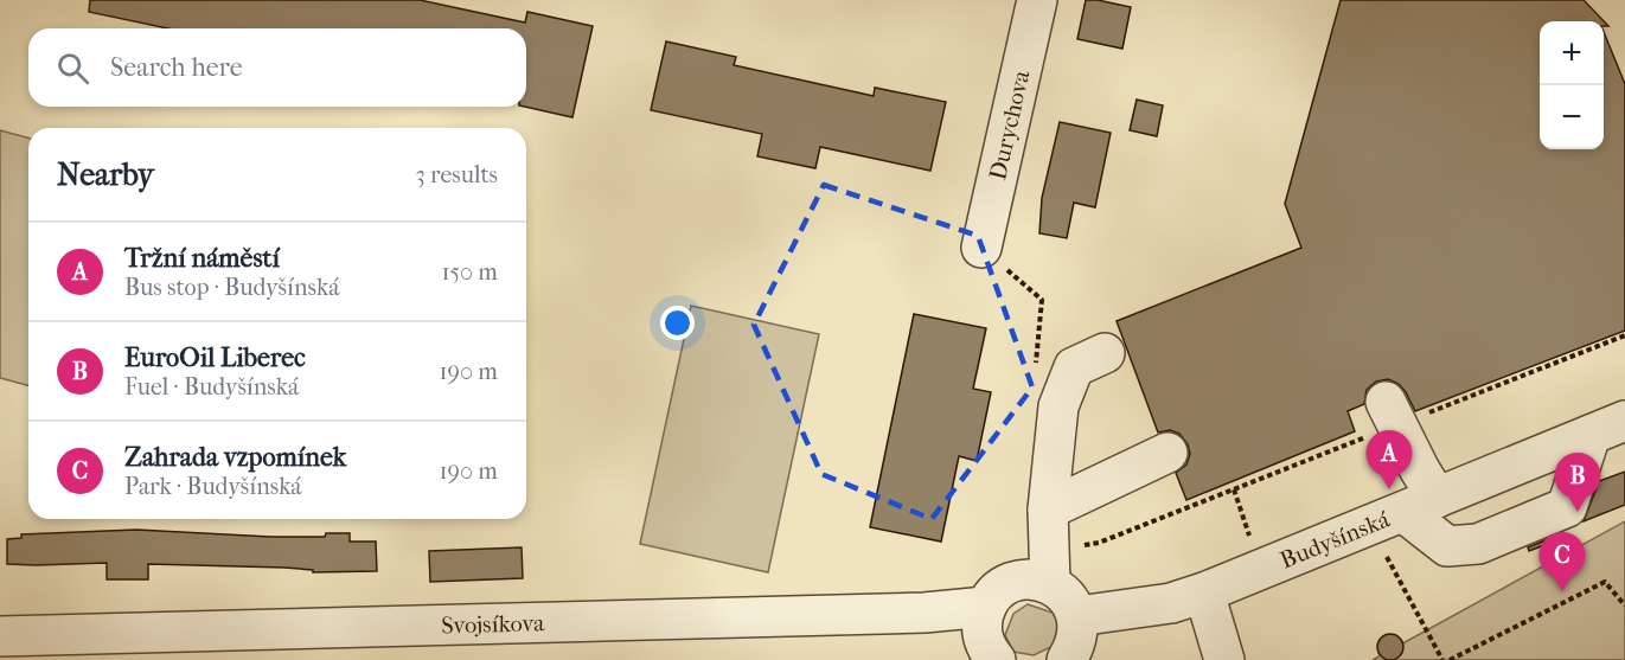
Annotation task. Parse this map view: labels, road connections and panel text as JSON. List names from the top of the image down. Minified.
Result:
{"streets":{"street":["Durychova","Budyšínská","Svojsíkova"]},"page":{"map_buttons":["+","−"],"search":"Search here","heading":["Nearby","3 results"],"list":[{"mark":"A","name":"Tržní náměstí","note":"Bus stop · Budyšínská","value":"150 m"},{"mark":"B","name":"EuroOil Liberec","note":"Fuel · Budyšínská","value":"190 m"},{"mark":"C","name":"Zahrada vzpomínek","note":"Park · Budyšínská","value":"190 m"}],"pins":["A","B","C"]}}
